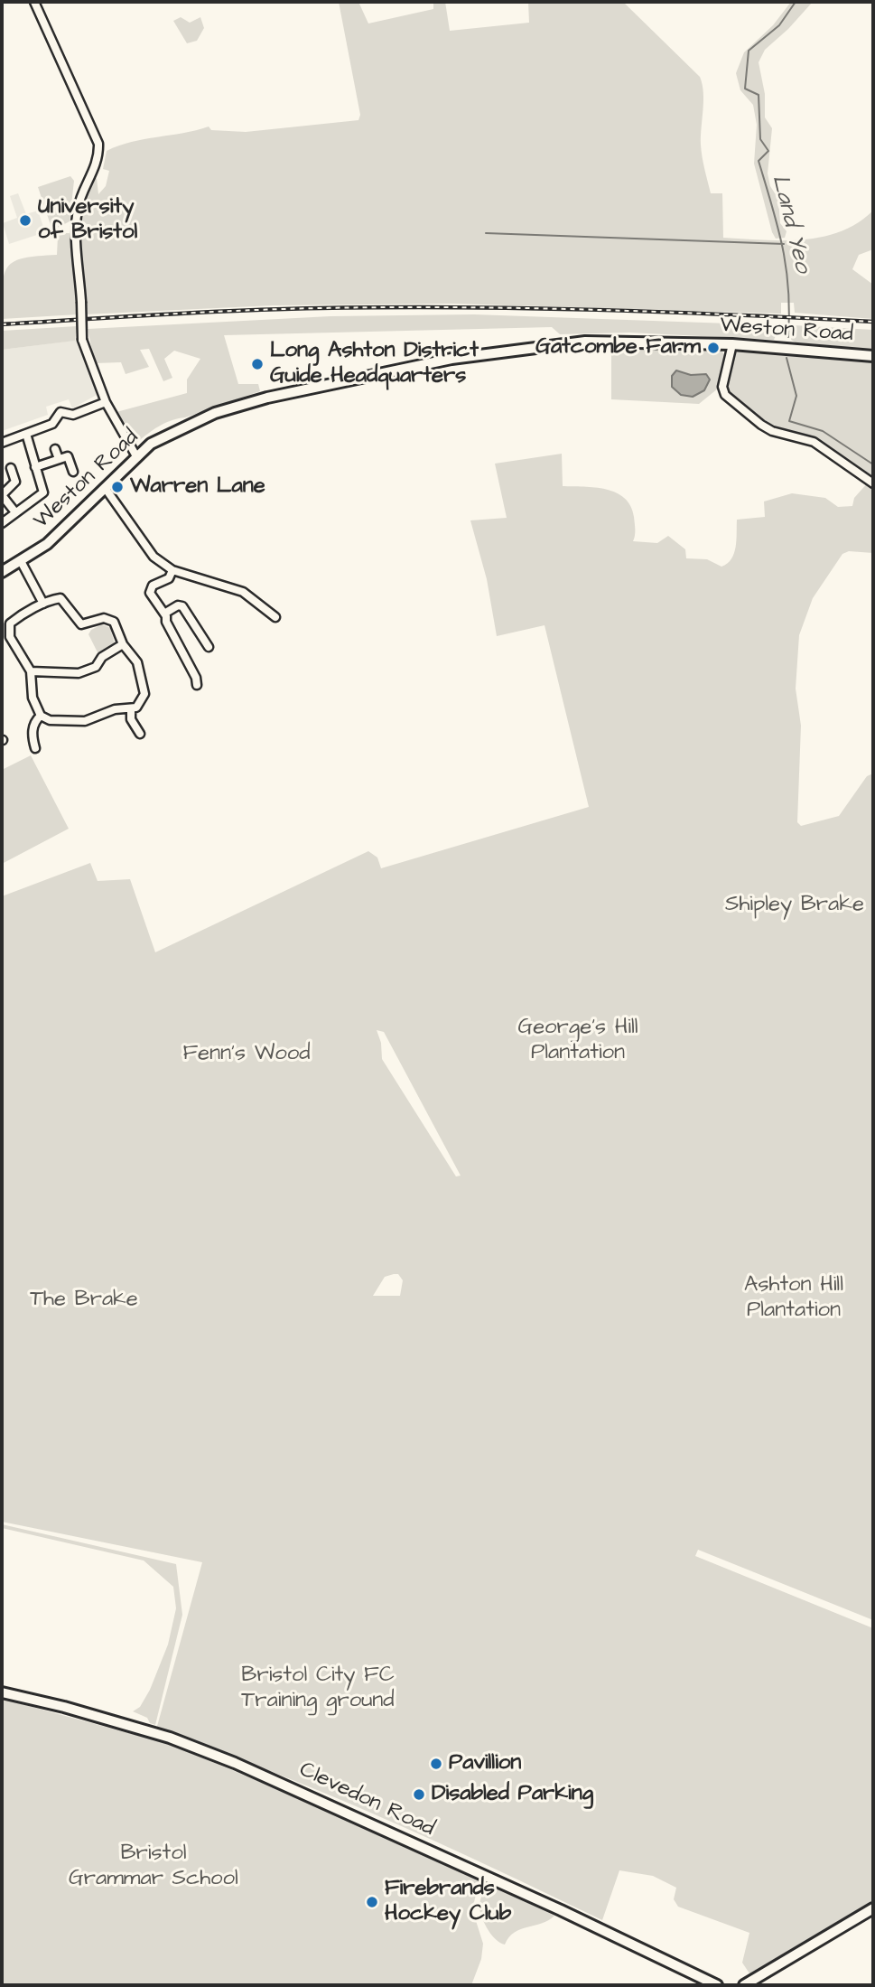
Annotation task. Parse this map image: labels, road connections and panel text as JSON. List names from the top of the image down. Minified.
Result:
{"streets":{"street":["Weston Road","Clevedon Road"]},"water":["Land Yeo"],"parks":["Shipley Brake","George's Hill Plantation","Fenn's Wood","Ashton Hill Plantation","The Brake","Bristol City FC Training ground","Bristol Grammar School"],"places":["University of Bristol","Gatcombe Farm","Long Ashton District Guide Headquarters","Warren Lane","Pavillion","Disabled Parking","Firebrands Hockey Club"]}
